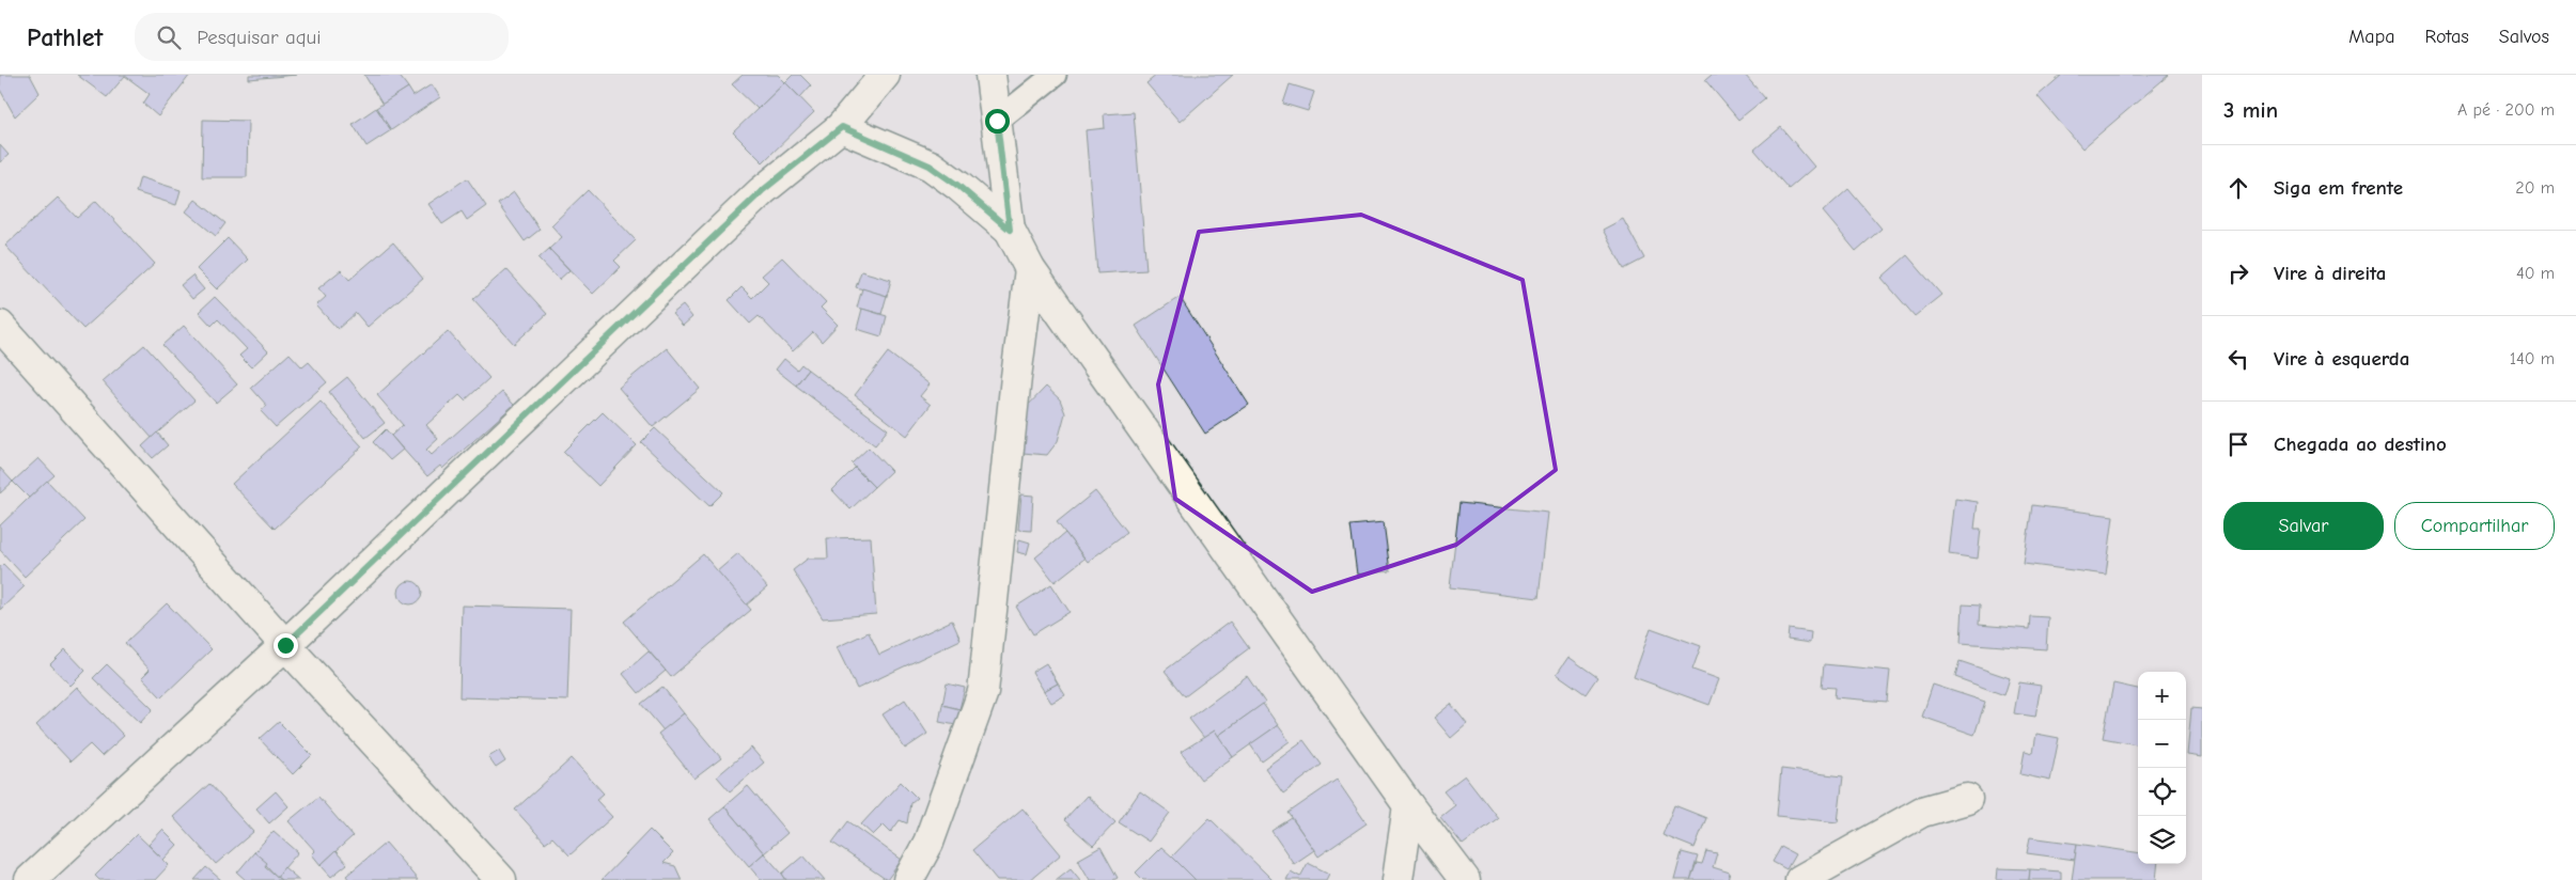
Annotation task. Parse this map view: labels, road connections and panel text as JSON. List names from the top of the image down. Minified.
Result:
{"page":{"header":"Pathlet","search":"Pesquisar aqui","nav":["Mapa","Rotas","Salvos"],"heading":["3 min","A pé · 200 m"],"list":[["Siga em frente","20 m"],["Vire à direita","40 m"],["Vire à esquerda","140 m"],"Chegada ao destino"],"buttons":["Salvar","Compartilhar"],"map_buttons":["+","−"]}}
